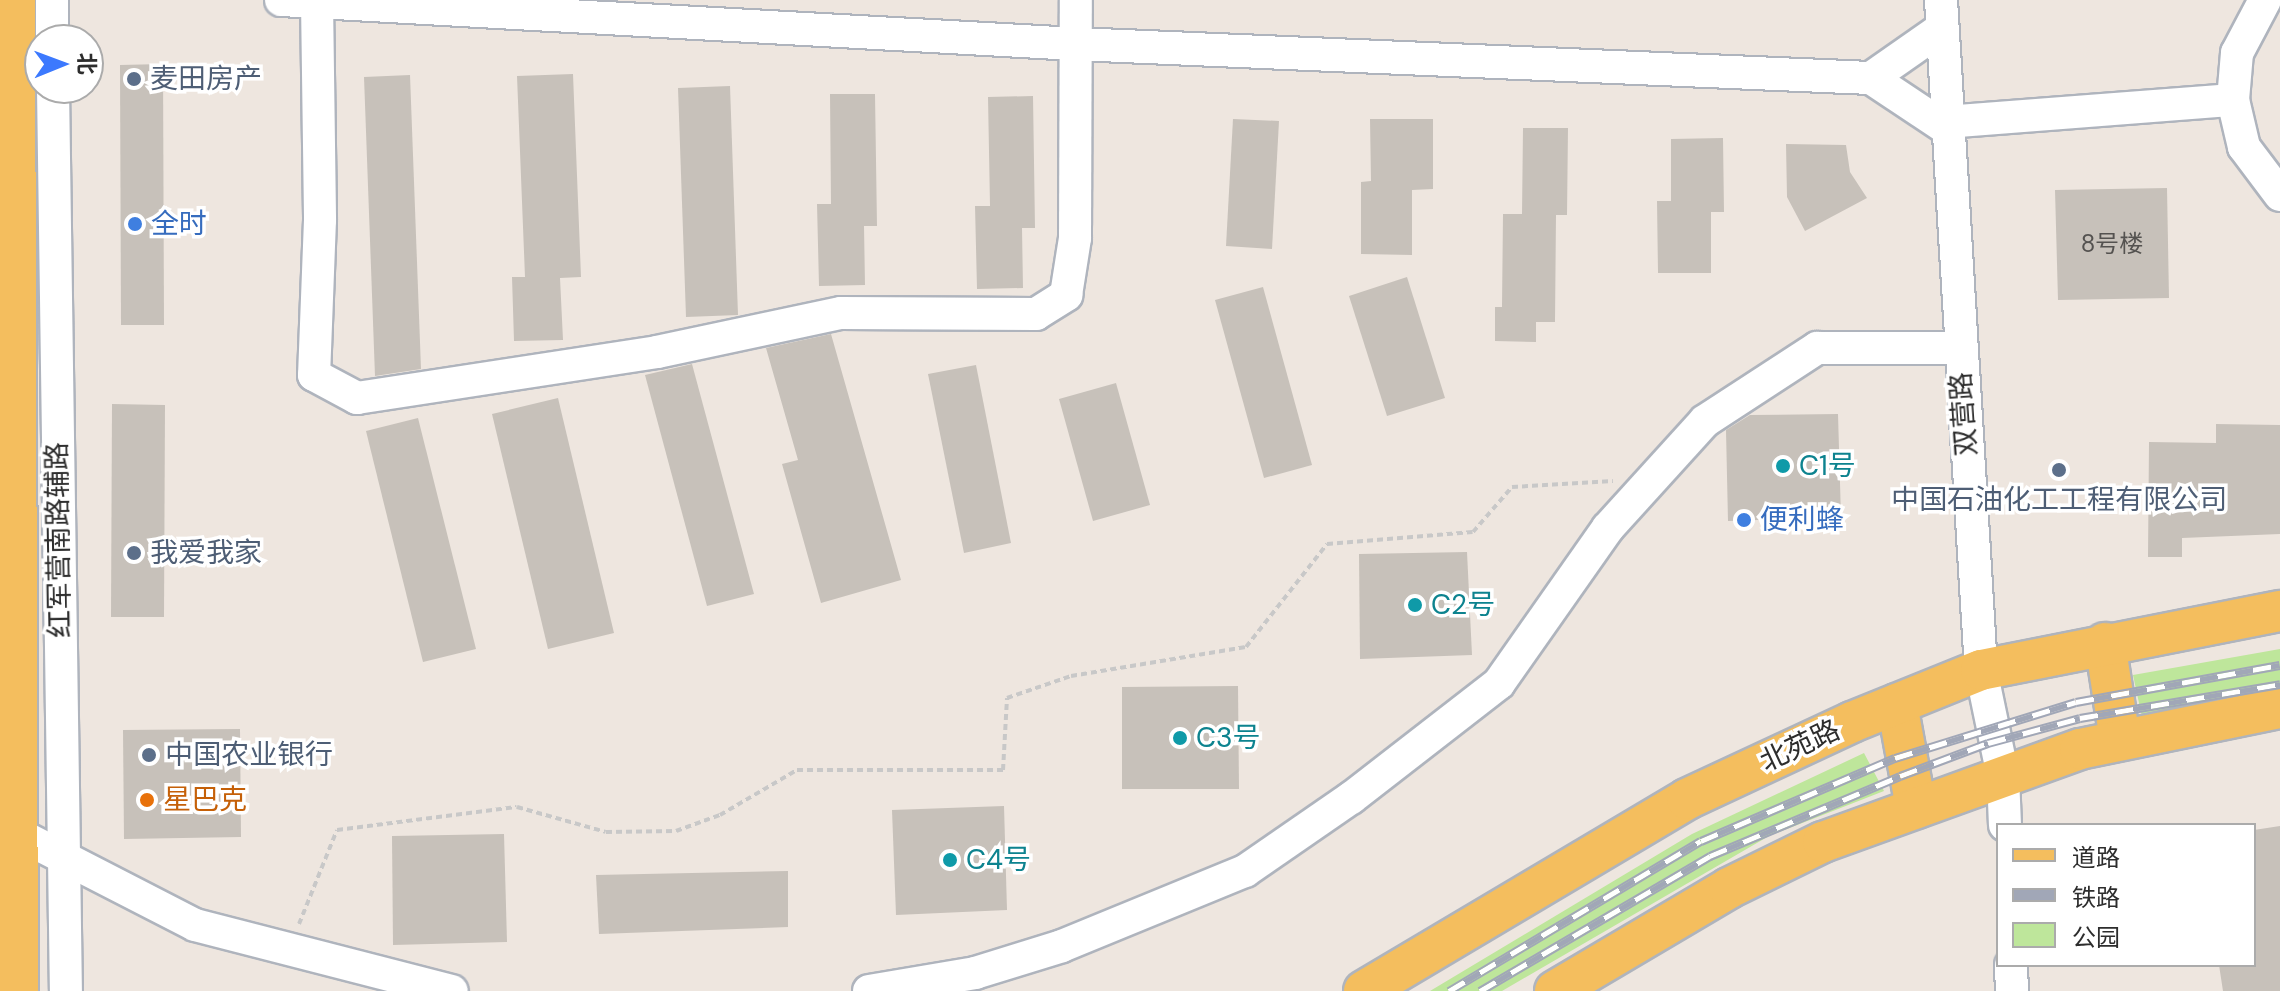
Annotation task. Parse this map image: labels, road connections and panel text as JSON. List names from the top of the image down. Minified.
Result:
{"streets":{"main road":["北苑路"],"street":["双营路","红军营南路辅路"]},"crossings":[["双营路","北苑路"]],"places":["麦田房产","全时","C1号","中国石油化工工程有限公司","便利蜂","我爱我家","C2号","C3号","中国农业银行","星巴克","C4号"],"house_numbers":["8号楼"],"legend":["道路","铁路","公园"],"north":"right"}
